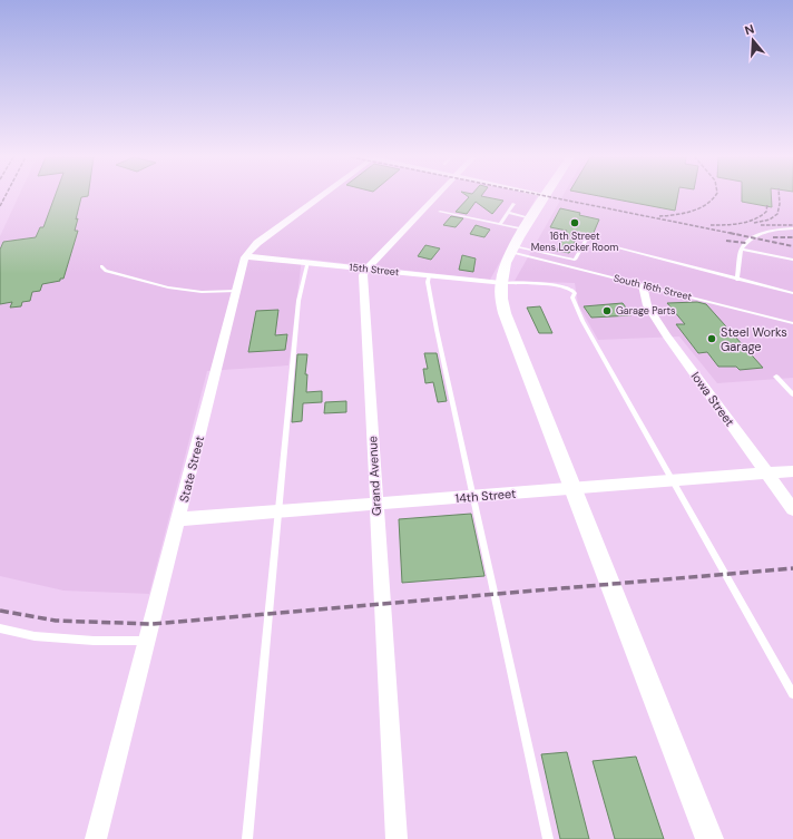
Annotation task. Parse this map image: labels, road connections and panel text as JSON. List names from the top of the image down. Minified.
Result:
{"streets":{"street":["15th Street","Iowa Street","State Street","Grand Avenue","14th Street"],"lane":["South 16th Street"]},"crossings":[["15th Street","State Street"],["15th Street","Grand Avenue"],["South 16th Street","Iowa Street"],["Iowa Street","14th Street"],["State Street","14th Street"],["Grand Avenue","14th Street"]],"places":["16th Street Mens Locker Room","Garage Parts","Steel Works Garage"],"north":"top"}
